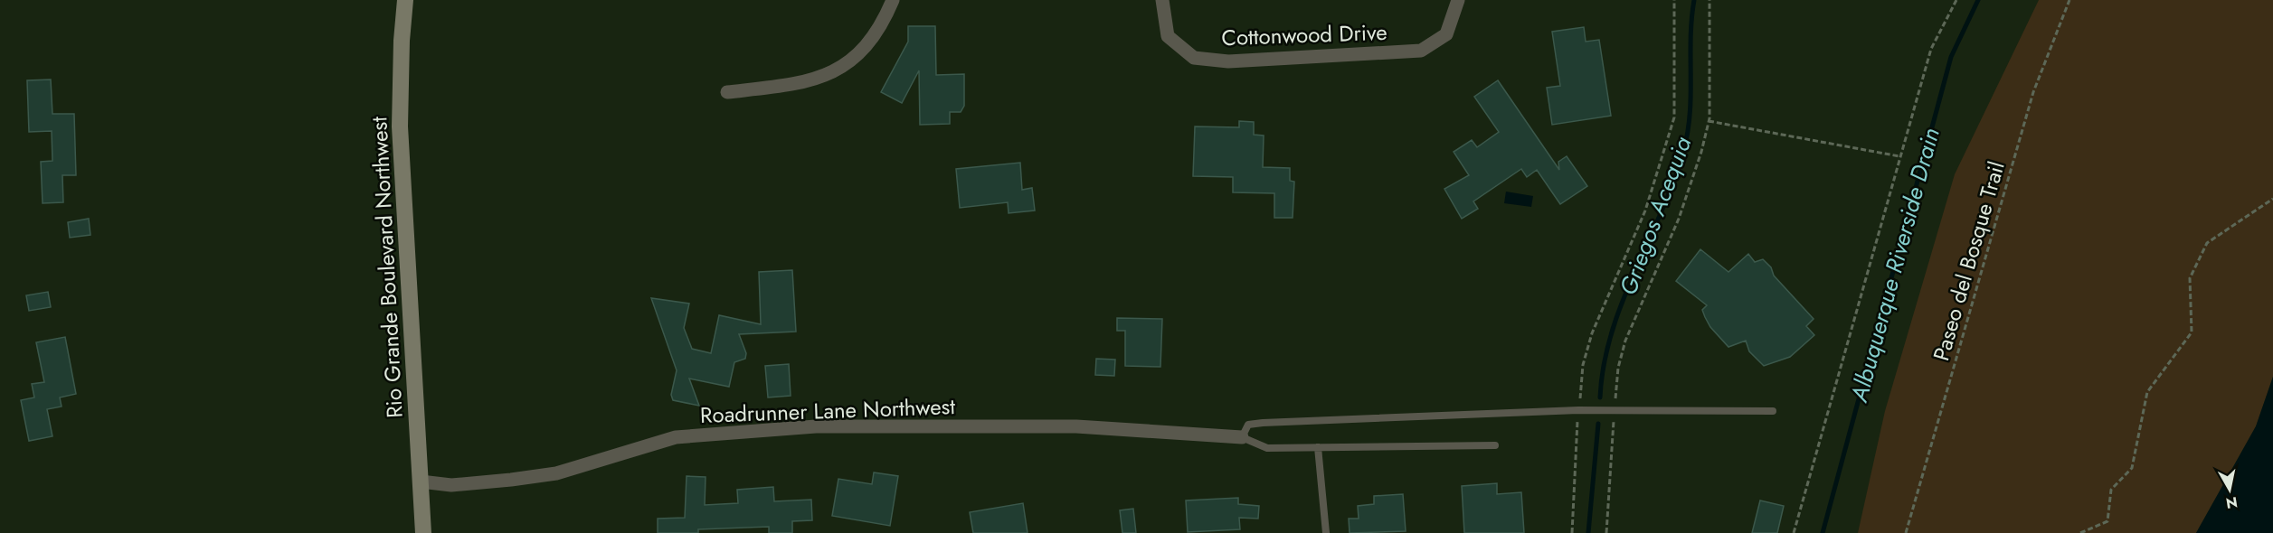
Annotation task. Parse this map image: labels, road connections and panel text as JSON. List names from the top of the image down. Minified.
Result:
{"streets":{"street":["Cottonwood Drive","Rio Grande Boulevard Northwest","Roadrunner Lane Northwest"],"path":["Paseo del Bosque Trail"]},"crossings":[["Rio Grande Boulevard Northwest","Roadrunner Lane Northwest"]],"water":["Griegos Acequia","Albuquerque Riverside Drain"],"north":"bottom"}
